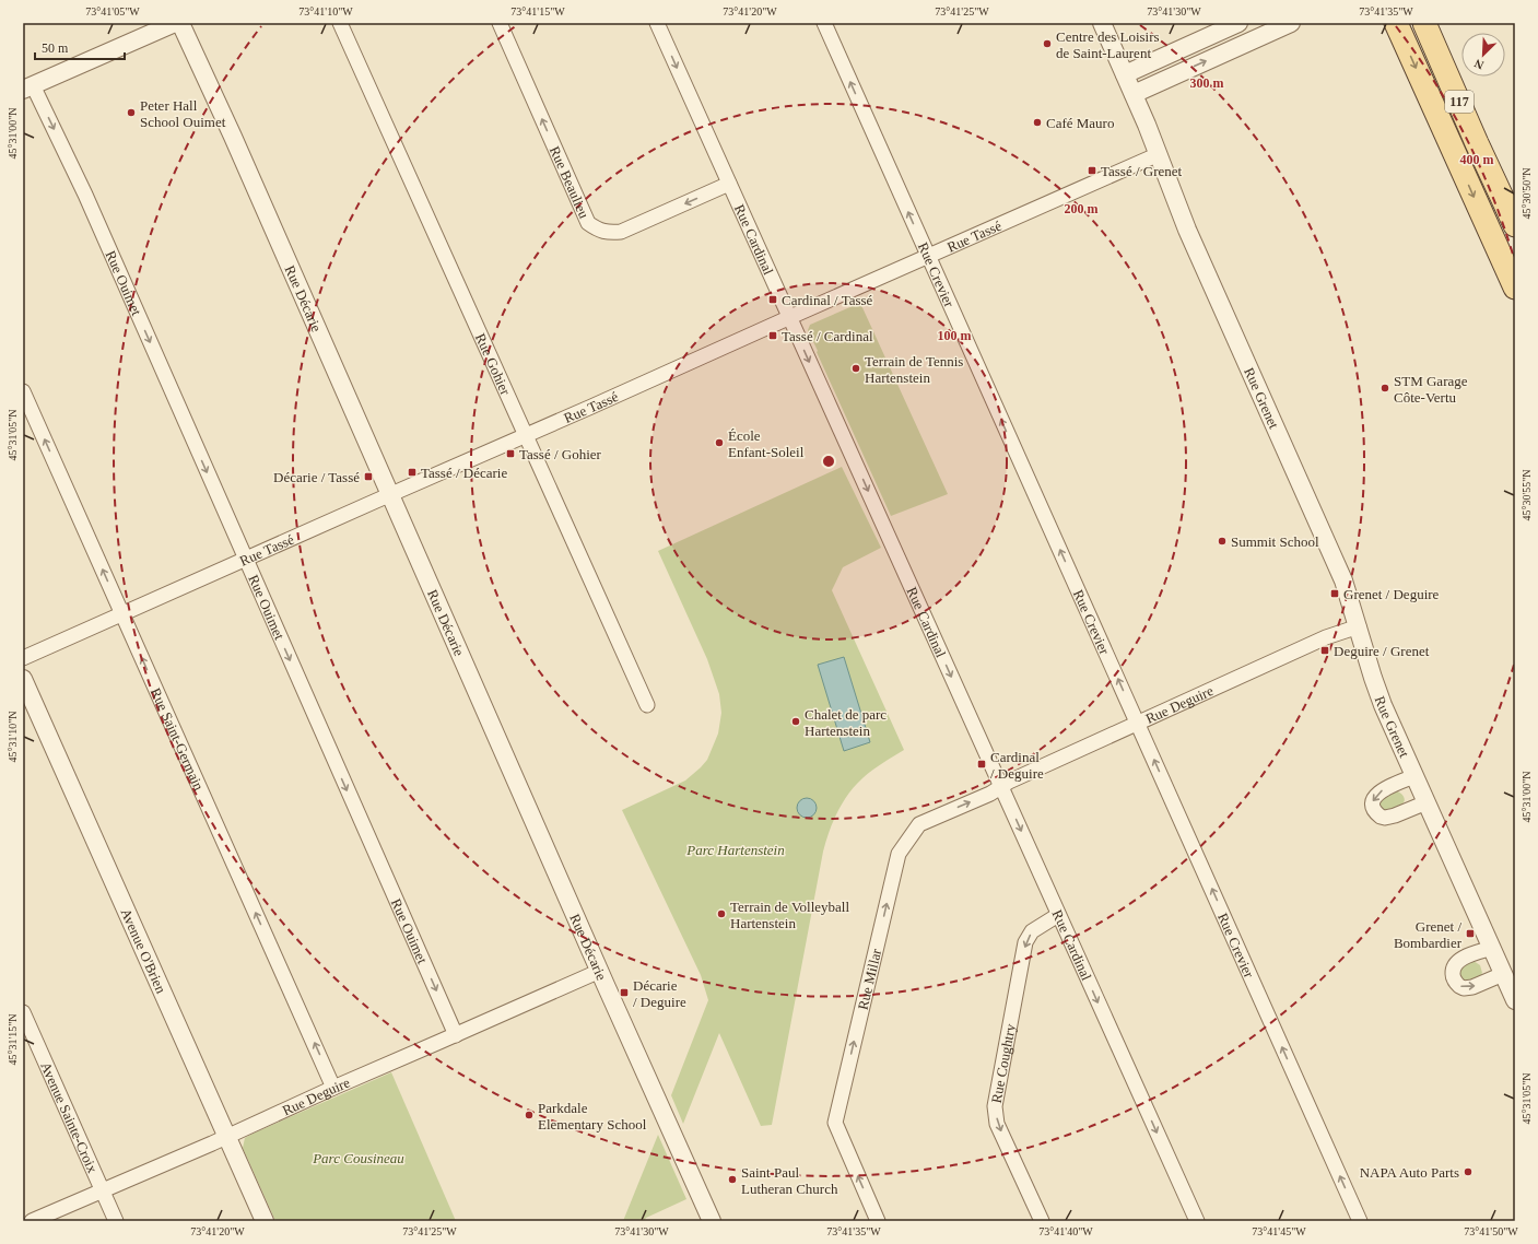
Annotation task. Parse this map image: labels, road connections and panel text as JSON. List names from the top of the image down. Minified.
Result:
{"streets":{"main road":["117"],"street":["Rue Beaulieu","Rue Tassé","Rue Cardinal","Rue Crevier","Rue Ouimet","Rue Décarie","Rue Gohier","Rue Grenet","Rue Deguire","Rue Saint-Germain","Avenue O'Brien","Rue Millar","Rue Coughtry","Avenue Sainte-Croix"]},"crossings":[["Rue Beaulieu","Rue Cardinal"],["Rue Tassé","Rue Cardinal"],["Rue Tassé","Rue Crevier"],["Rue Tassé","Rue Ouimet"],["Rue Tassé","Rue Décarie"],["Rue Tassé","Rue Gohier"],["Rue Tassé","Rue Grenet"],["Rue Tassé","Rue Saint-Germain"],["Rue Cardinal","Rue Deguire"],["Rue Cardinal","Rue Millar"],["Rue Cardinal","Rue Coughtry"],["Rue Crevier","Rue Deguire"],["Rue Ouimet","Rue Deguire"],["Rue Décarie","Rue Deguire"],["Rue Grenet","Rue Deguire"],["Rue Deguire","Rue Saint-Germain"],["Rue Deguire","Avenue O'Brien"],["Rue Deguire","Rue Millar"],["Rue Deguire","Avenue Sainte-Croix"]],"one_way":["Rue Cardinal","Rue Crevier","Rue Ouimet","Rue Saint-Germain","Rue Millar","Rue Coughtry"],"parks":["Parc Hartenstein","Parc Cousineau"],"places":{"other":["Centre des Loisirs de Saint-Laurent","Peter Hall School Ouimet","Café Mauro","Terrain de Tennis Hartenstein","STM Garage Côte-Vertu","École Enfant-Soleil","Summit School","Chalet de parc Hartenstein","Terrain de Volleyball Hartenstein","Parkdale Elementary School","NAPA Auto Parts","Saint Paul Lutheran Church"],"transit":["Tassé / Grenet","Cardinal / Tassé","Tassé / Cardinal","Tassé / Gohier","Tassé / Décarie","Décarie / Tassé","Grenet / Deguire","Deguire / Grenet","Cardinal / Deguire","Grenet / Bombardier","Décarie / Deguire"]},"scale_bar":"50 m","north":"bottom left","coordinates":["73°41'05\"W","73°41'10\"W","73°41'15\"W","73°41'20\"W","73°41'25\"W","73°41'30\"W","73°41'35\"W","45°31'00\"N","45°30'50\"N","45°31'05\"N","45°30'55\"N","45°31'10\"N","45°31'15\"N","73°41'40\"W","73°41'45\"W","73°41'50\"W"],"rings":["300 m","400 m","200 m","100 m"]}
